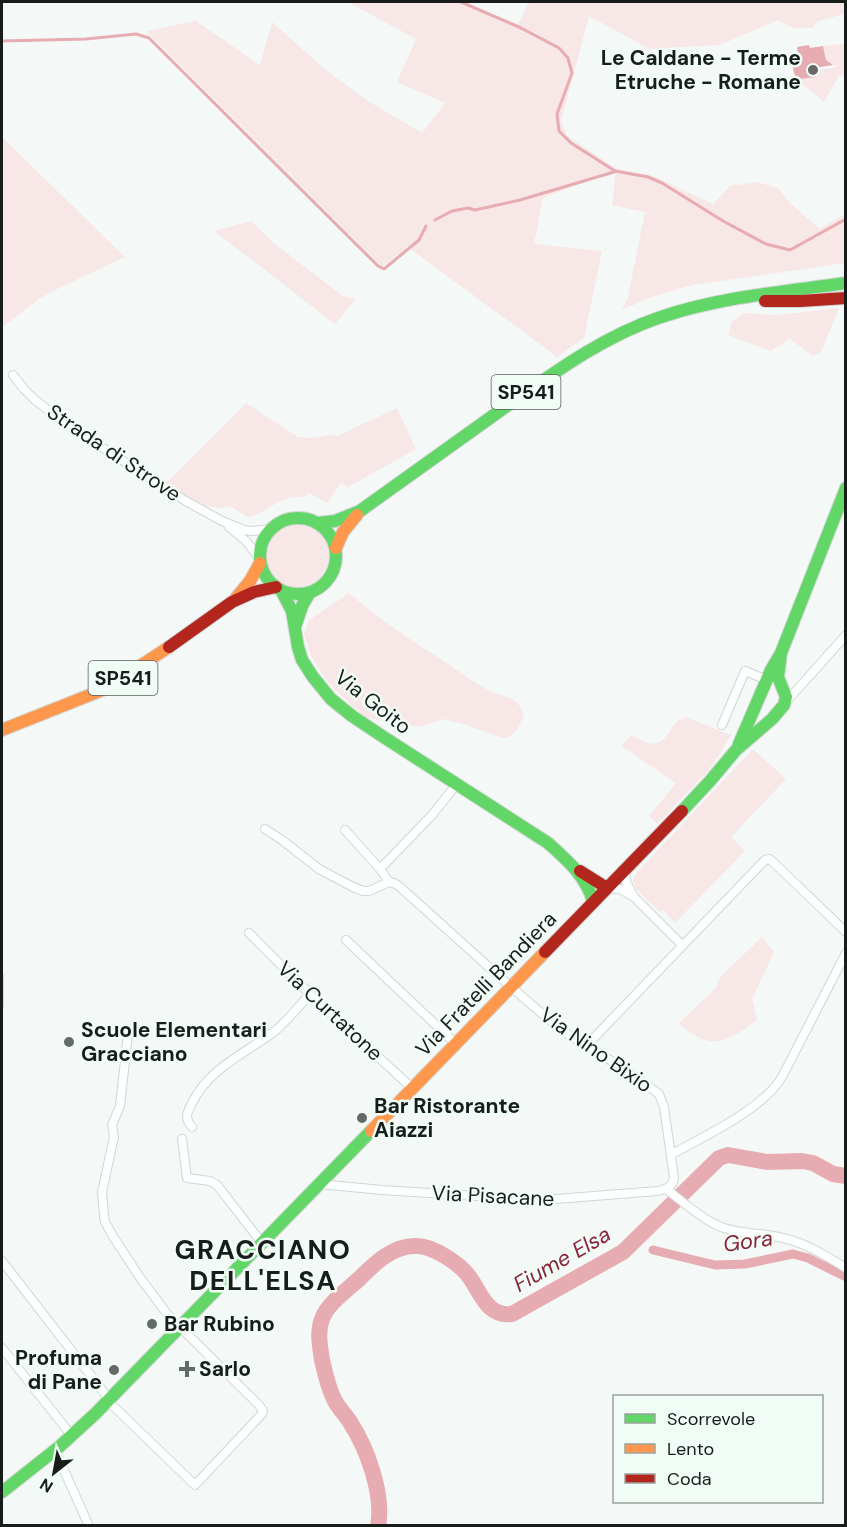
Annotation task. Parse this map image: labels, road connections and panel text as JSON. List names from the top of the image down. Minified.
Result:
{"streets":{"main road":["SP541","Via Goito","Via Fratelli Bandiera"],"street":["Strada di Strove","Via Curtatone","Via Nino Bixio","Via Pisacane"]},"crossings":[["SP541","Strada di Strove"],["SP541","Via Goito"],["Strada di Strove","Via Goito"],["Via Goito","Via Fratelli Bandiera"],["Via Fratelli Bandiera","Via Curtatone"],["Via Fratelli Bandiera","Via Nino Bixio"],["Via Fratelli Bandiera","Via Pisacane"],["Via Nino Bixio","Via Pisacane"]],"districts":["GRACCIANO DELL'ELSA"],"water":["Gora","Fiume Elsa"],"places":{"other":["Le Caldane - Terme Etruche - Romane","Scuole Elementari Gracciano","Bar Ristorante Aiazzi","Bar Rubino","Profuma di Pane"],"health":["Sarlo"]},"legend":["Scorrevole","Lento","Coda"],"north":"bottom left"}
